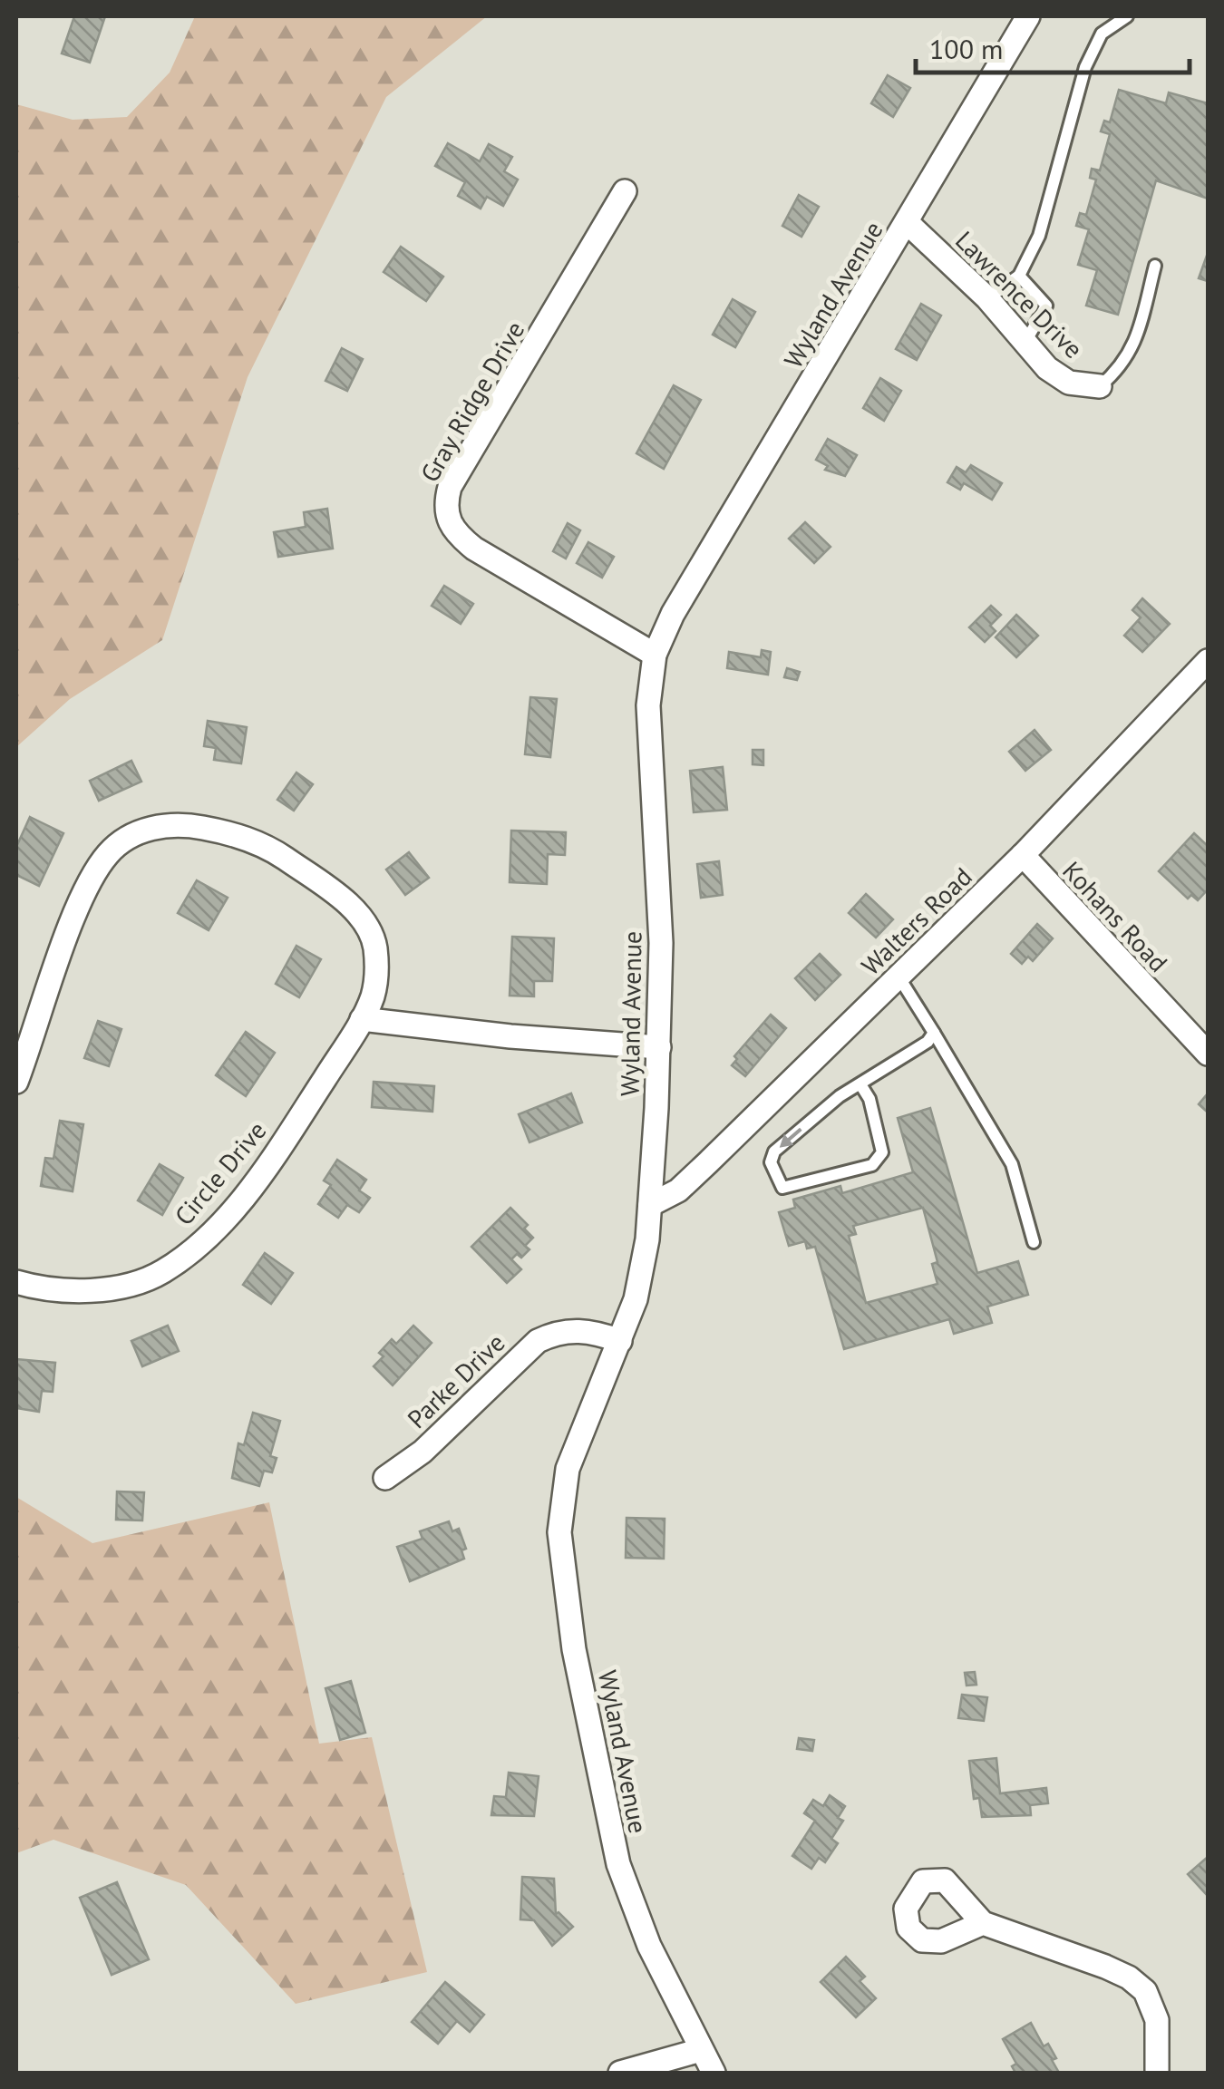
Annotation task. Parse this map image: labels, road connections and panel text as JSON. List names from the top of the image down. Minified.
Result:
{"streets":{"street":["Wyland Avenue","Lawrence Drive","Gray Ridge Drive","Kohans Road","Walters Road","Circle Drive","Parke Drive"]},"crossings":[["Wyland Avenue","Lawrence Drive"],["Wyland Avenue","Gray Ridge Drive"],["Wyland Avenue","Walters Road"],["Wyland Avenue","Parke Drive"],["Kohans Road","Walters Road"]],"scale_bar":"100 m"}
